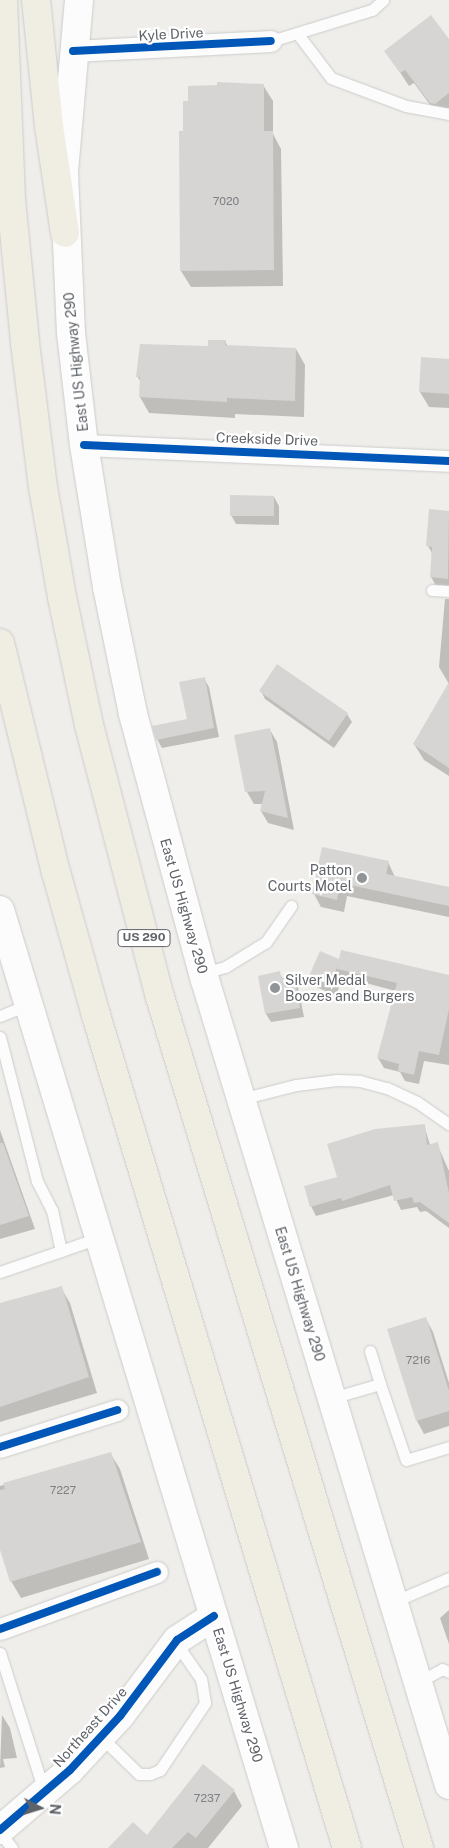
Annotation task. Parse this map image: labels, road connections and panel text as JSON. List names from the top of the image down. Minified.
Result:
{"streets":{"highway":["US 290"],"main road":["East US Highway 290","Northeast Drive"],"street":["Kyle Drive","Creekside Drive"]},"crossings":[["Kyle Drive","East US Highway 290"],["East US Highway 290","Creekside Drive"],["East US Highway 290","Northeast Drive"]],"places":["Patton Courts Motel","Silver Medal Boozes and Burgers"],"house_numbers":["7020","7216","7227","7237"],"north":"right"}
